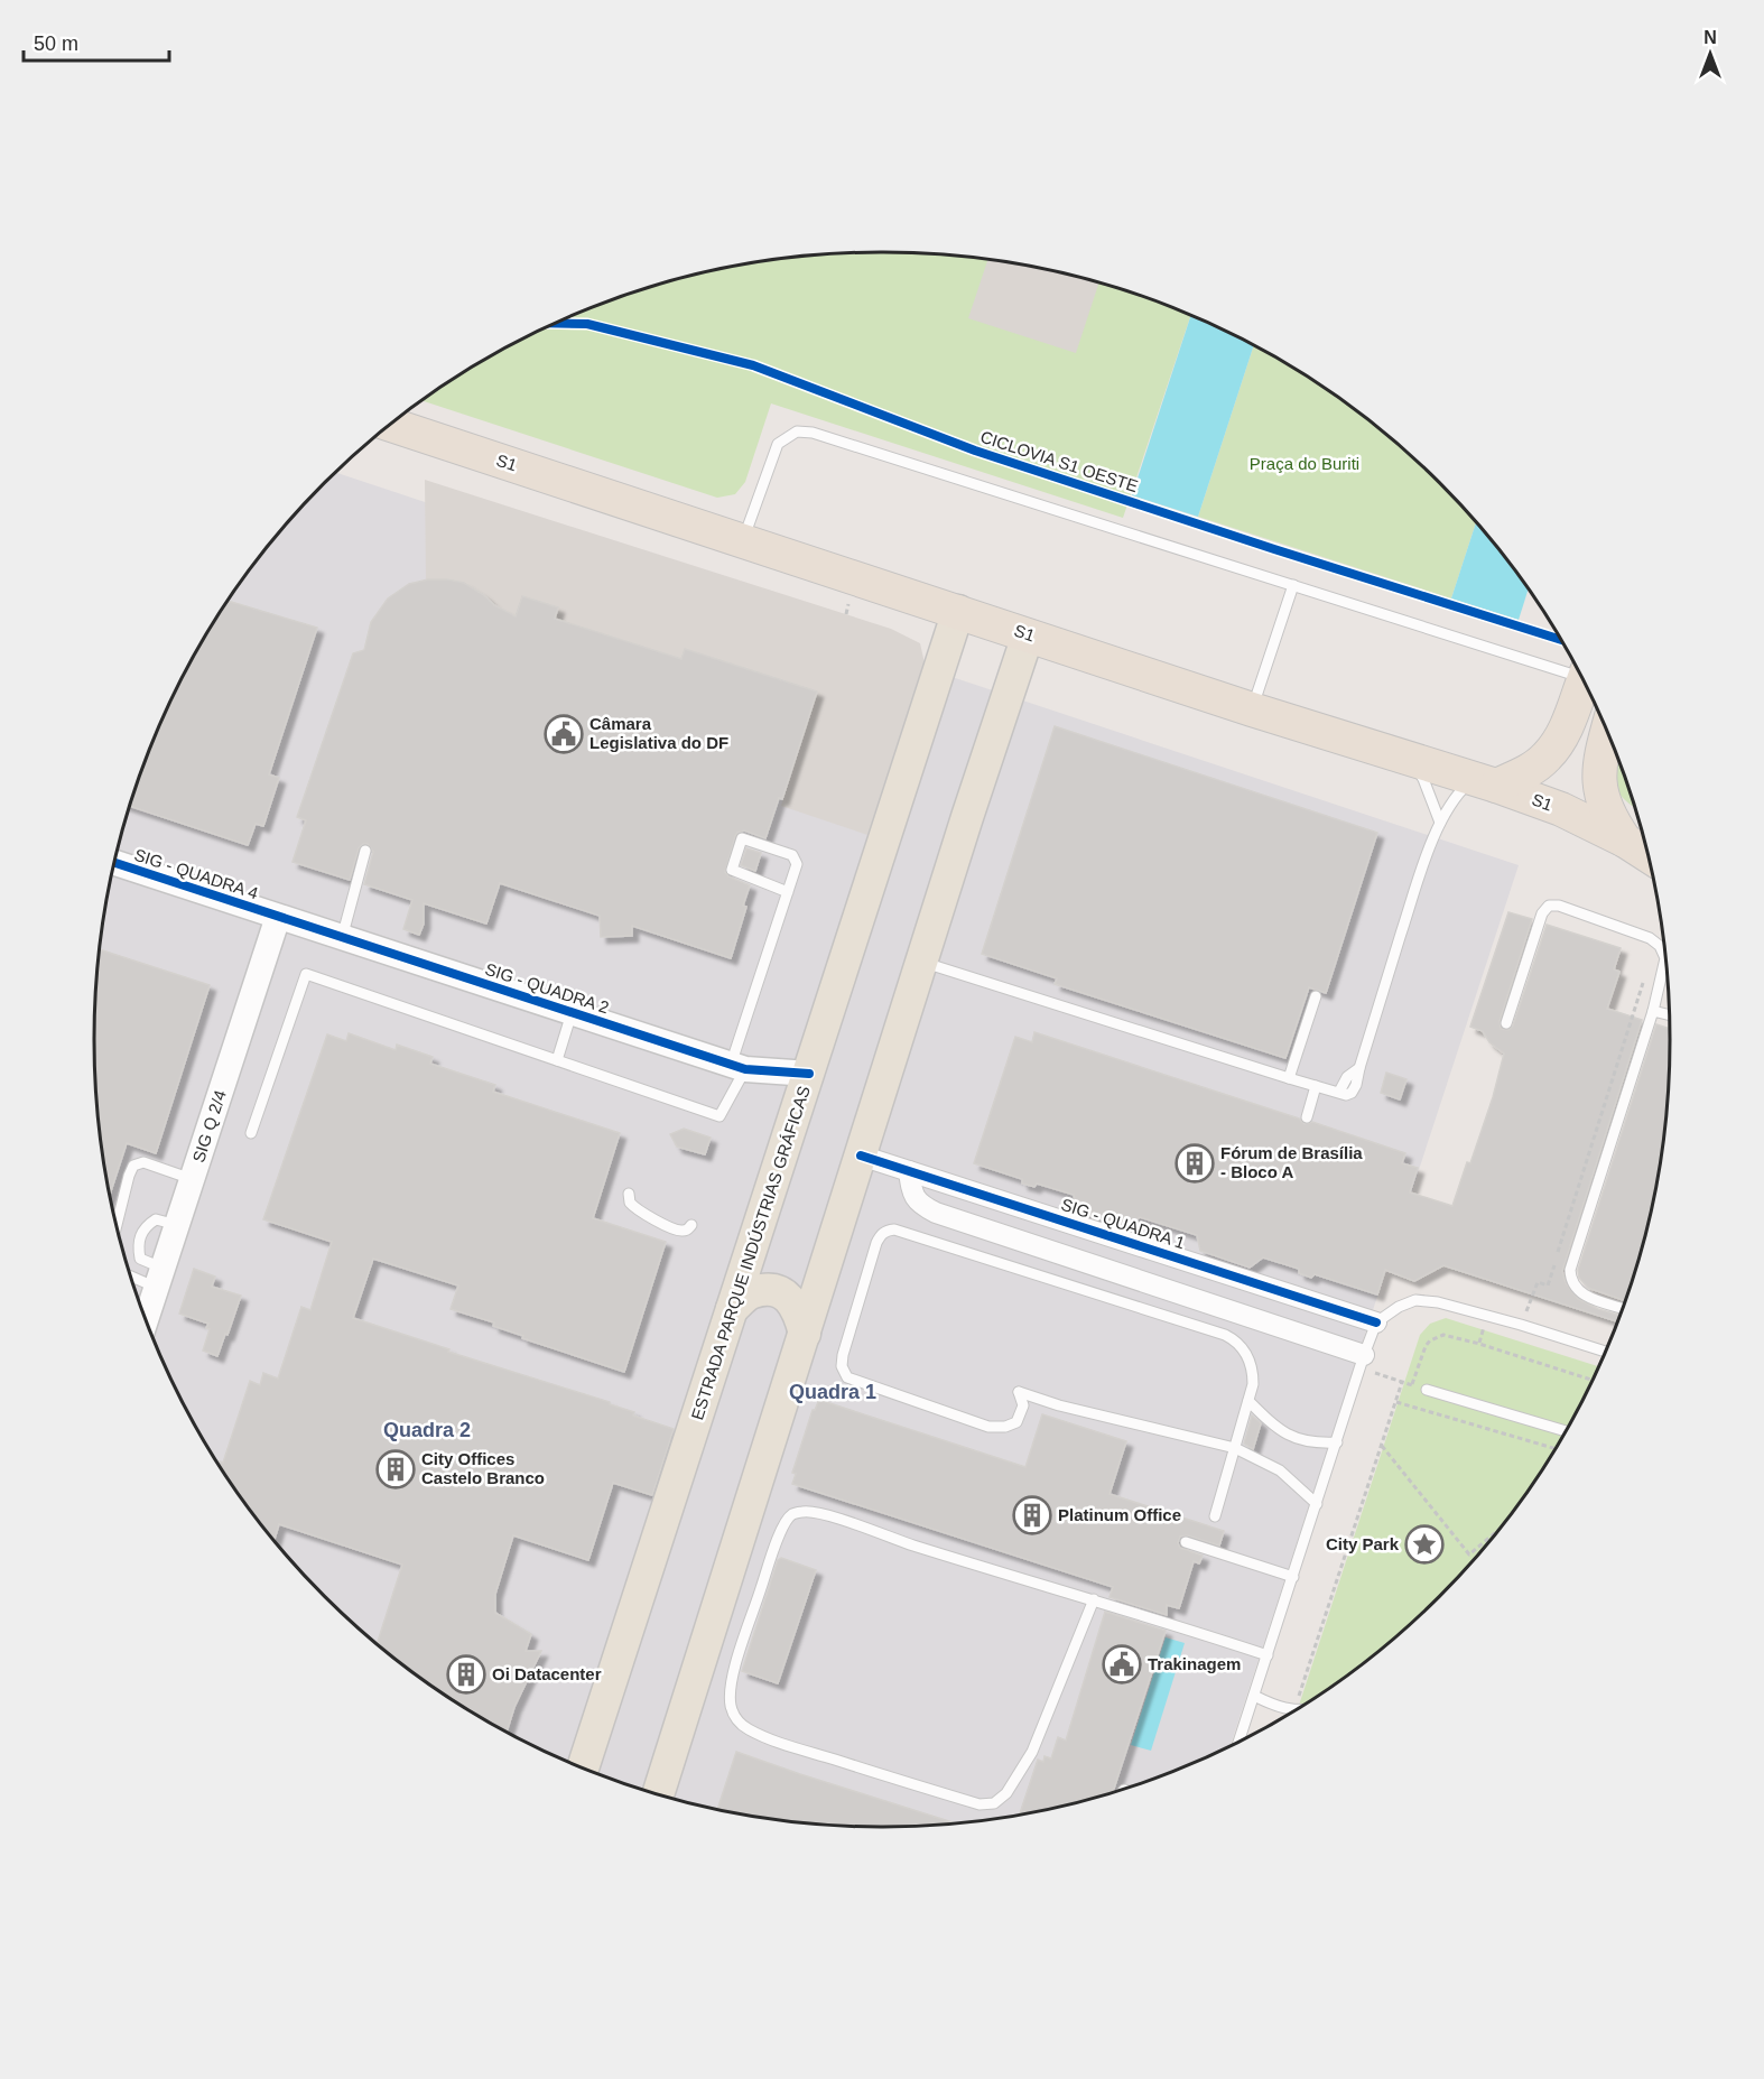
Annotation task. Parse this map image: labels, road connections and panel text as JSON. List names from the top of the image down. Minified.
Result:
{"streets":{"highway":["S1"],"main road":["ESTRADA PARQUE INDÚSTRIAS GRÁFICAS"],"street":["SIG - QUADRA 4","SIG - QUADRA 2","SIG Q 2/4","SIG - QUADRA 1"],"cycle path":["CICLOVIA S1 OESTE"]},"crossings":[["S1","ESTRADA PARQUE INDÚSTRIAS GRÁFICAS"],["SIG - QUADRA 4","SIG - QUADRA 2"],["SIG - QUADRA 4","SIG Q 2/4"],["SIG - QUADRA 2","SIG Q 2/4"],["SIG - QUADRA 2","ESTRADA PARQUE INDÚSTRIAS GRÁFICAS"]],"districts":["Quadra 1","Quadra 2"],"parks":["Praça do Buriti"],"places":{"public building":["Câmara Legislativa do DF","Trakinagem"],"building":["Fórum de Brasília - Bloco A","City Offices Castelo Branco","Platinum Office","Oi Datacenter"],"place":["City Park"]},"scale_bar":"50 m","north":"top"}
